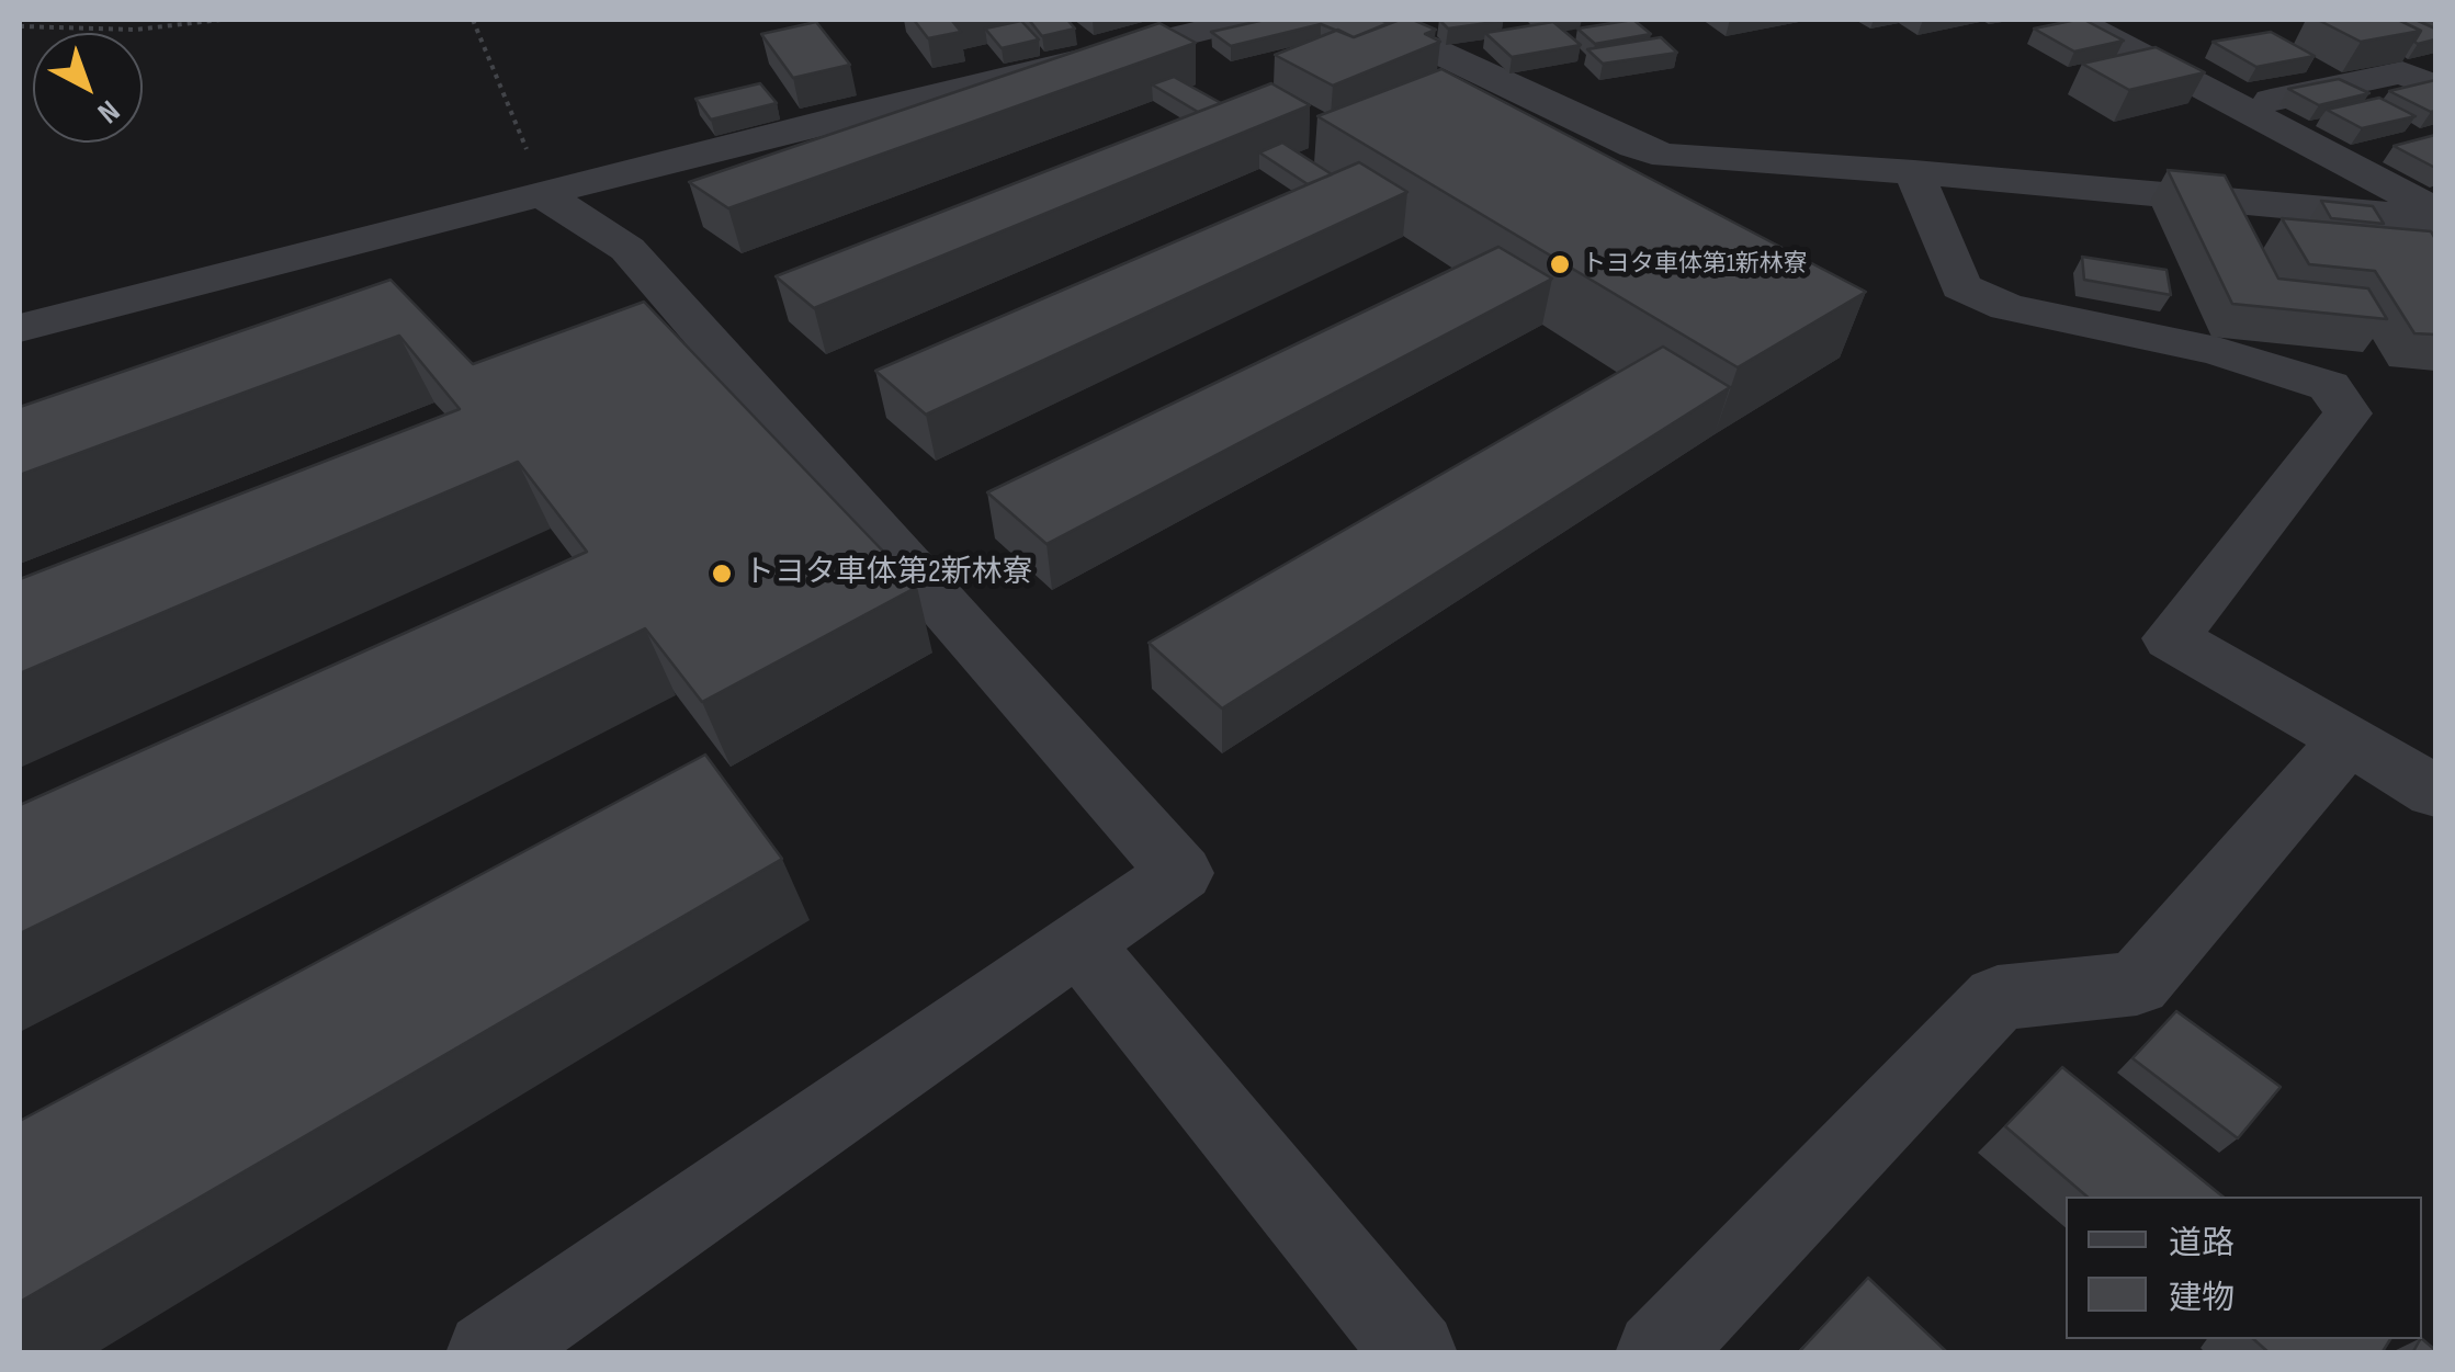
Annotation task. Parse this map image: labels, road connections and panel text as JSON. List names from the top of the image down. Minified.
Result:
{"places":["トヨタ車体第1新林寮","トヨタ車体第2新林寮"],"legend":["道路","建物"],"north":"bottom right"}
